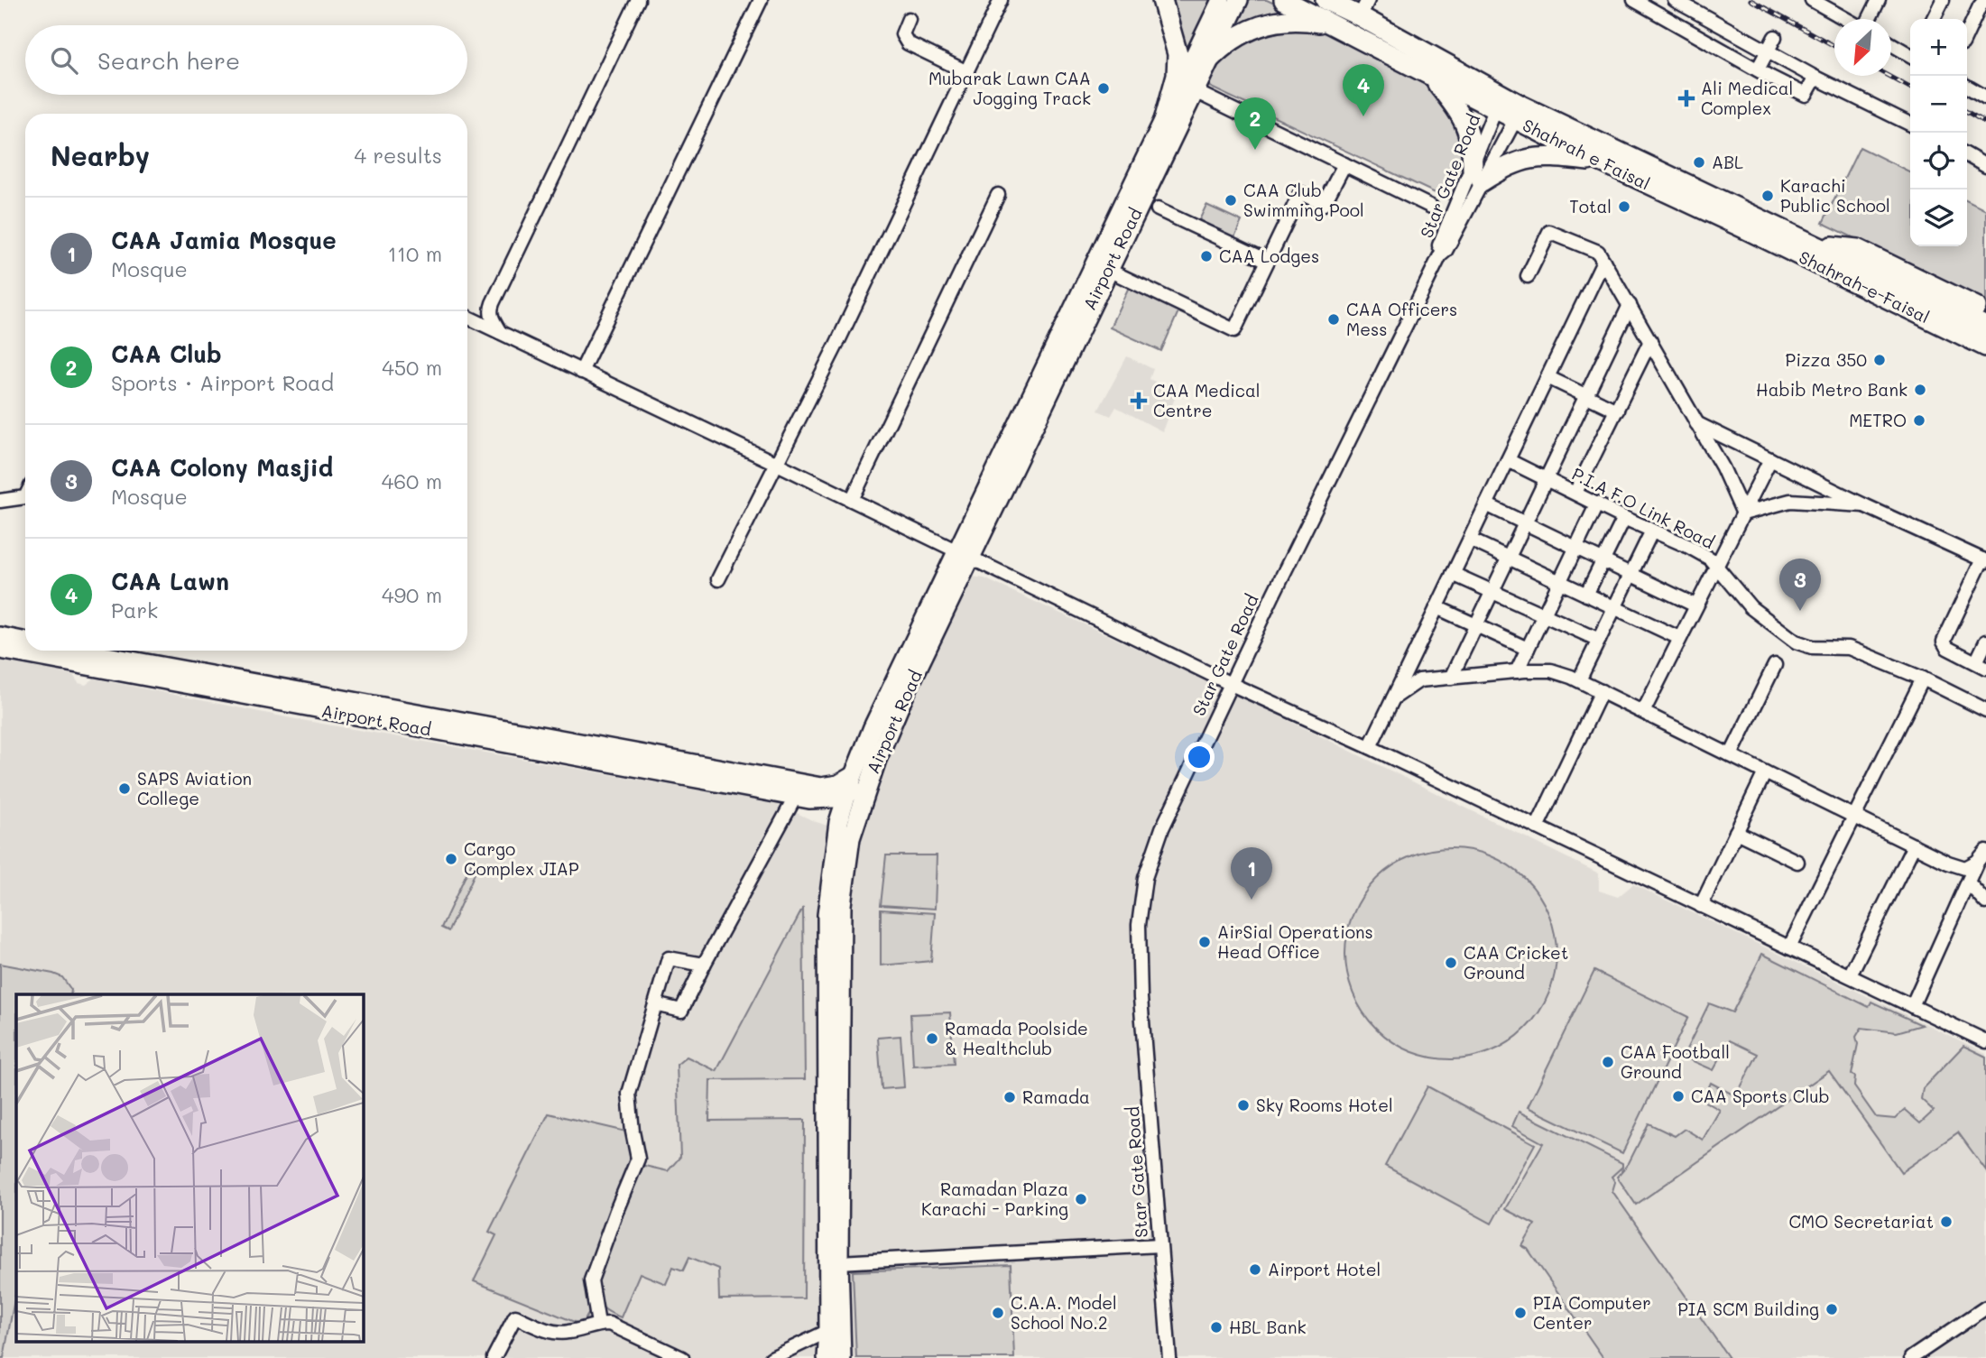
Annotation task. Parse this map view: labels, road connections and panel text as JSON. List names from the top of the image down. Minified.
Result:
{"streets":{"highway":["Shahrah e Faisal","Shahrah-e-Faisal"],"main road":["Airport Road"],"street":["Star Gate Road","P.I.A F.O Link Road"]},"crossings":[["Shahrah e Faisal","Star Gate Road"],["Shahrah e Faisal","Shahrah-e-Faisal"]],"places":{"other":["Mubarak Lawn CAA Jogging Track","ABL","Karachi Public School","CAA Club Swimming Pool","Total","CAA Lodges","CAA Officers Mess","Pizza 350","Habib Metro Bank","METRO","SAPS Aviation College","Cargo Complex JIAP","AirSial Operations Head Office","CAA Cricket Ground","Ramada Poolside & Healthclub","CAA Football Ground","CAA Sports Club","Ramada","Sky Rooms Hotel","Ramadan Plaza Karachi - Parking","CMO Secretariat","Airport Hotel","PIA SCM Building","C.A.A. Model School No.2","PIA Computer Center","HBL Bank"],"health":["Ali Medical Complex","CAA Medical Centre"]},"north":"bottom left","page":{"map_buttons":["+","−"],"search":"Search here","pins":["4","2","3","1"],"heading":["Nearby","4 results"],"list":[{"mark":"1","name":"CAA Jamia Mosque","note":"Mosque","value":"110 m"},{"mark":"2","name":"CAA Club","note":"Sports · Airport Road","value":"450 m"},{"mark":"3","name":"CAA Colony Masjid","note":"Mosque","value":"460 m"},{"mark":"4","name":"CAA Lawn","note":"Park","value":"490 m"}]}}
